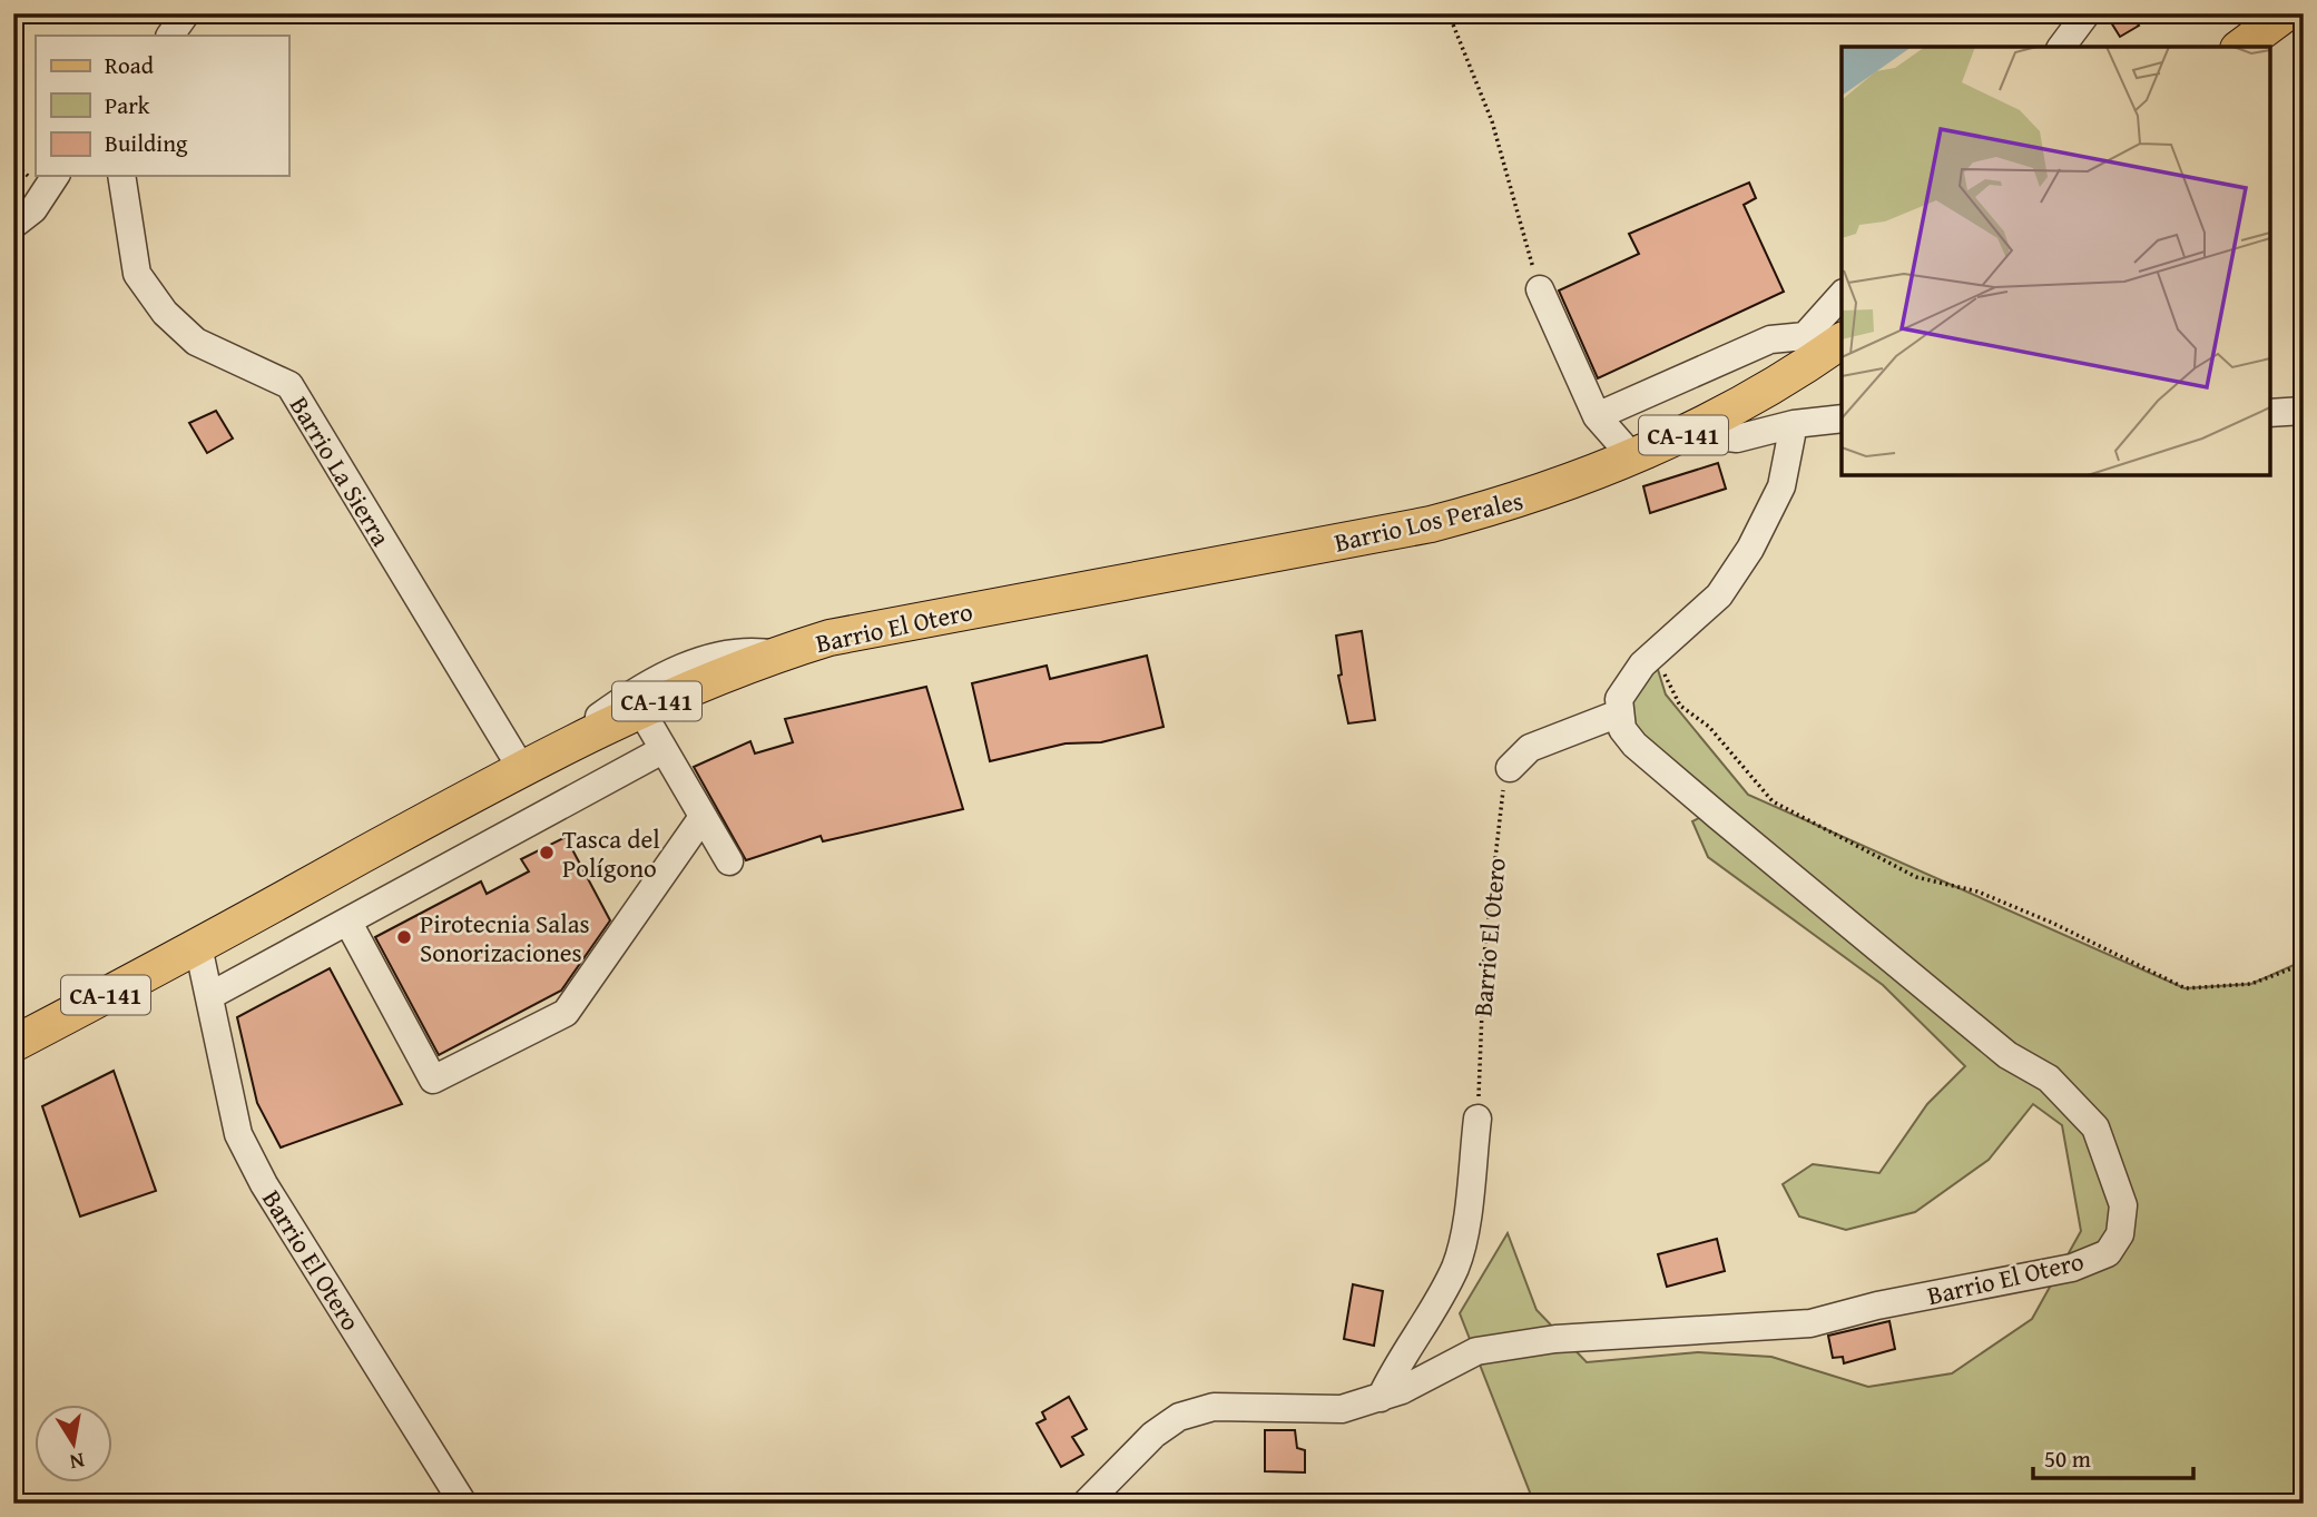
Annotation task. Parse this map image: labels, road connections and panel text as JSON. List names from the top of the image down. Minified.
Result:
{"streets":{"main road":["CA-141","Barrio Los Perales","Barrio El Otero"],"street":["Barrio La Sierra"]},"crossings":[["Barrio La Sierra","Barrio El Otero"],["Barrio Los Perales","Barrio El Otero"]],"places":["Tasca del Polígono","Pirotecnia Salas Sonorizaciones"],"legend":["Road","Park","Building"],"scale_bar":"50 m","north":"bottom"}
